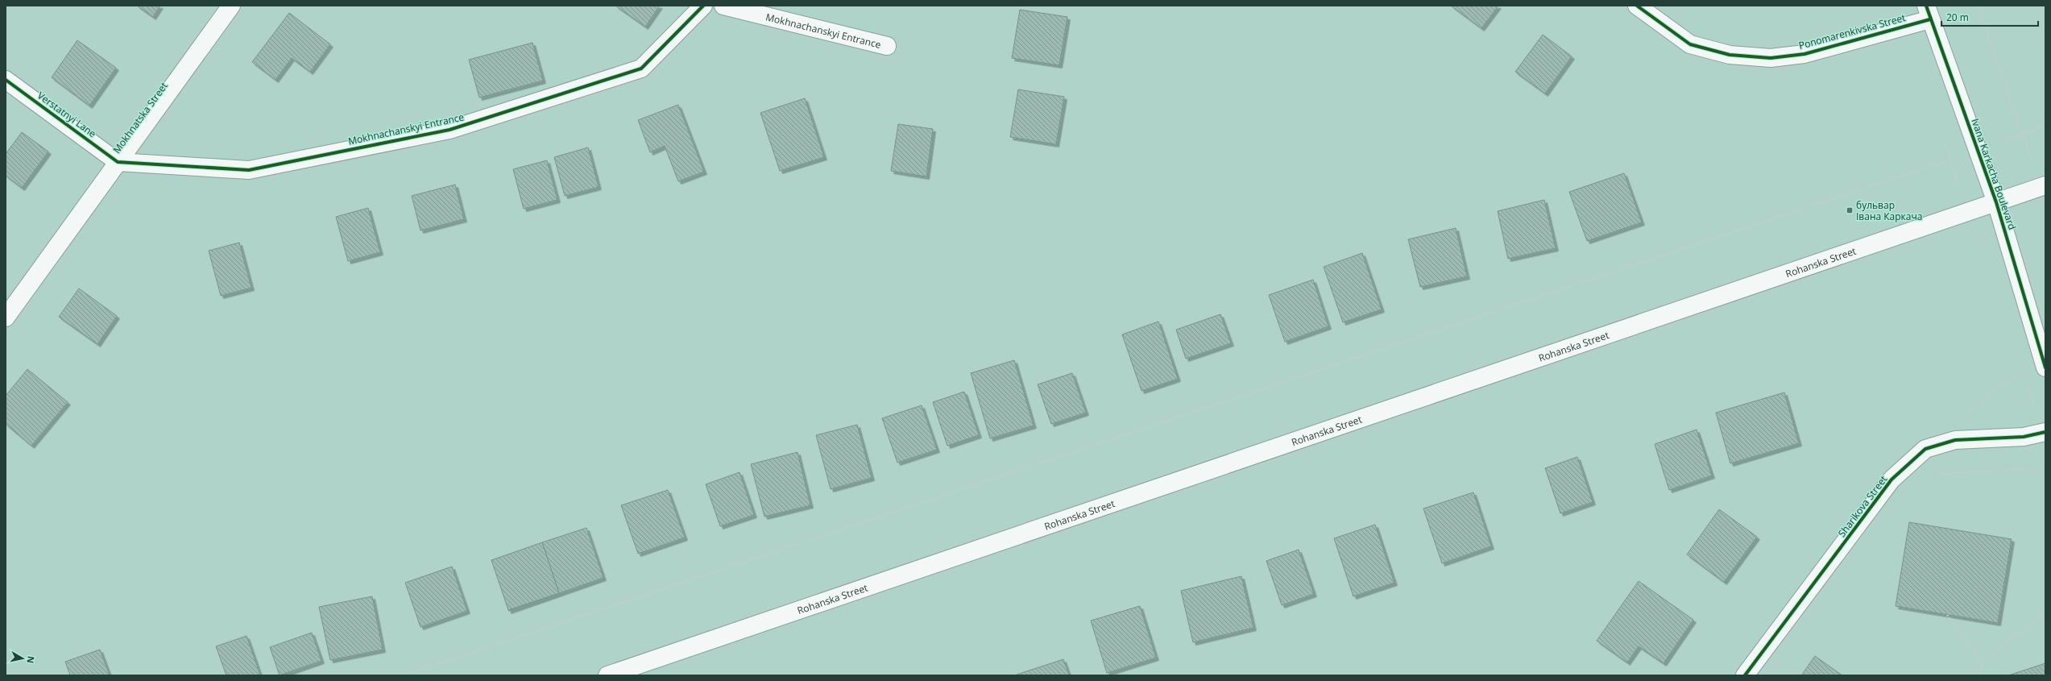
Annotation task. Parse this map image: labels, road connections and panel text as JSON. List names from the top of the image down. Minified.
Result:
{"streets":{"street":["Mokhnachanskyi Entrance","Ponomarenkivska Street","Verstatnyi Lane","Mokhnatska Street","Ivana Karkacha Boulevard","Rohanska Street","Sharikova Street"]},"crossings":[["Mokhnachanskyi Entrance","Verstatnyi Lane"],["Mokhnachanskyi Entrance","Mokhnatska Street"],["Ponomarenkivska Street","Ivana Karkacha Boulevard"],["Verstatnyi Lane","Mokhnatska Street"],["Ivana Karkacha Boulevard","Rohanska Street"]],"places":{"transit":["бульвар Івана Каркача"]},"scale_bar":"20 m","north":"right"}
